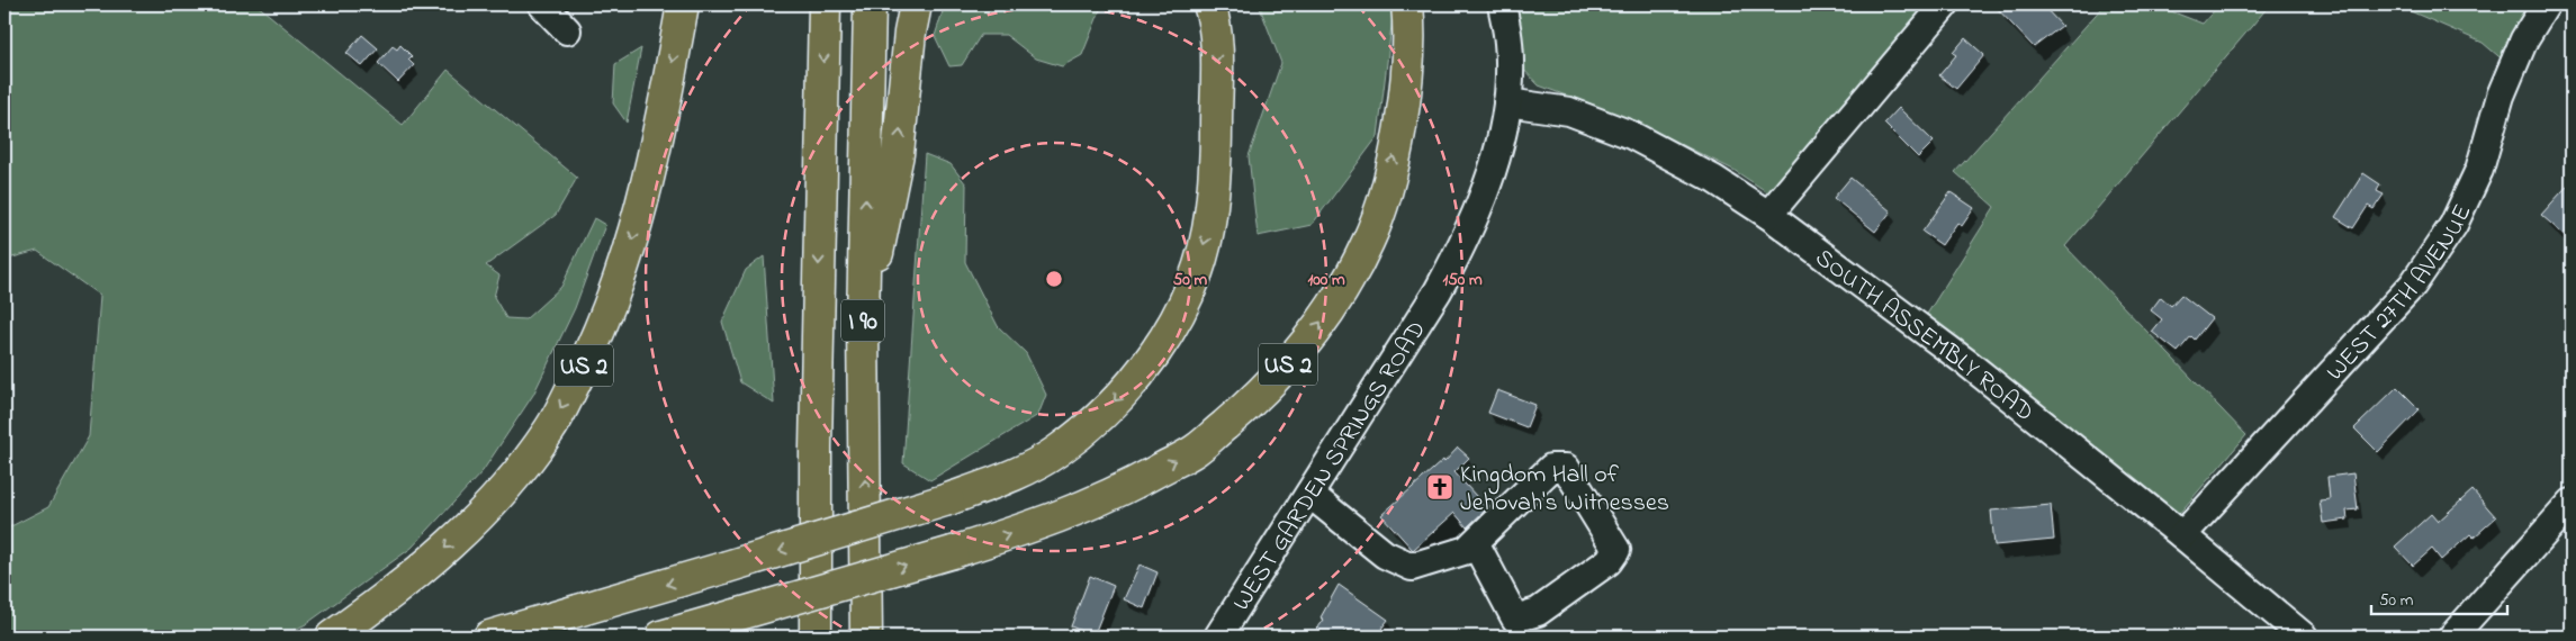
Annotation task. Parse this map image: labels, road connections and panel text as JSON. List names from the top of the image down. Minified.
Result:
{"streets":{"highway":["I 90","US 2"],"street":["WEST 27TH AVENUE","SOUTH ASSEMBLY ROAD","WEST GARDEN SPRINGS ROAD"]},"crossings":[["WEST 27TH AVENUE","SOUTH ASSEMBLY ROAD"],["SOUTH ASSEMBLY ROAD","WEST GARDEN SPRINGS ROAD"]],"places":{"church":["Kingdom Hall of Jehovah's Witnesses"]},"scale_bar":"50 m","rings":["50 m","100 m","150 m"]}
